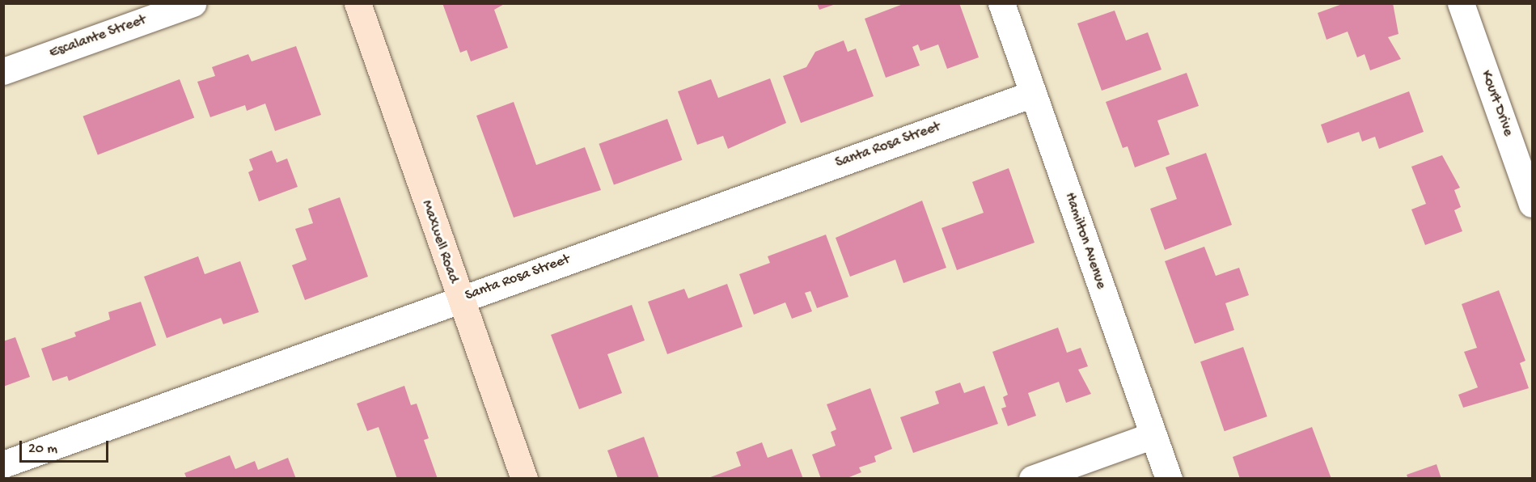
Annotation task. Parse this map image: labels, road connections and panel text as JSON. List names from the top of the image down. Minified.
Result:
{"streets":{"main road":["Maxwell Road"],"street":["Escalante Street","Kourt Drive","Santa Rosa Street","Hamilton Avenue"]},"crossings":[["Santa Rosa Street","Hamilton Avenue"],["Santa Rosa Street","Maxwell Road"]],"scale_bar":"20 m"}
